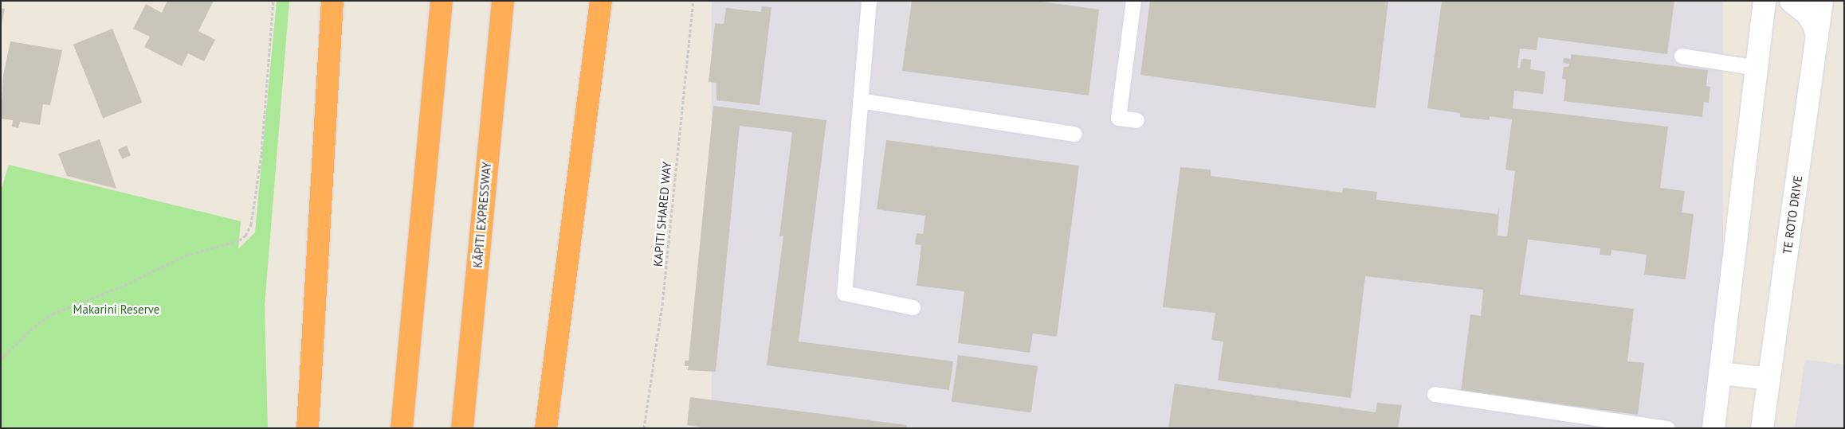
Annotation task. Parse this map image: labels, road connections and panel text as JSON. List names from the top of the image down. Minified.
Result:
{"streets":{"highway":["KĀPITI EXPRESSWAY"],"street":["TE ROTO DRIVE"],"path":["KAPITI SHARED WAY"]},"parks":["Makarini Reserve"]}
